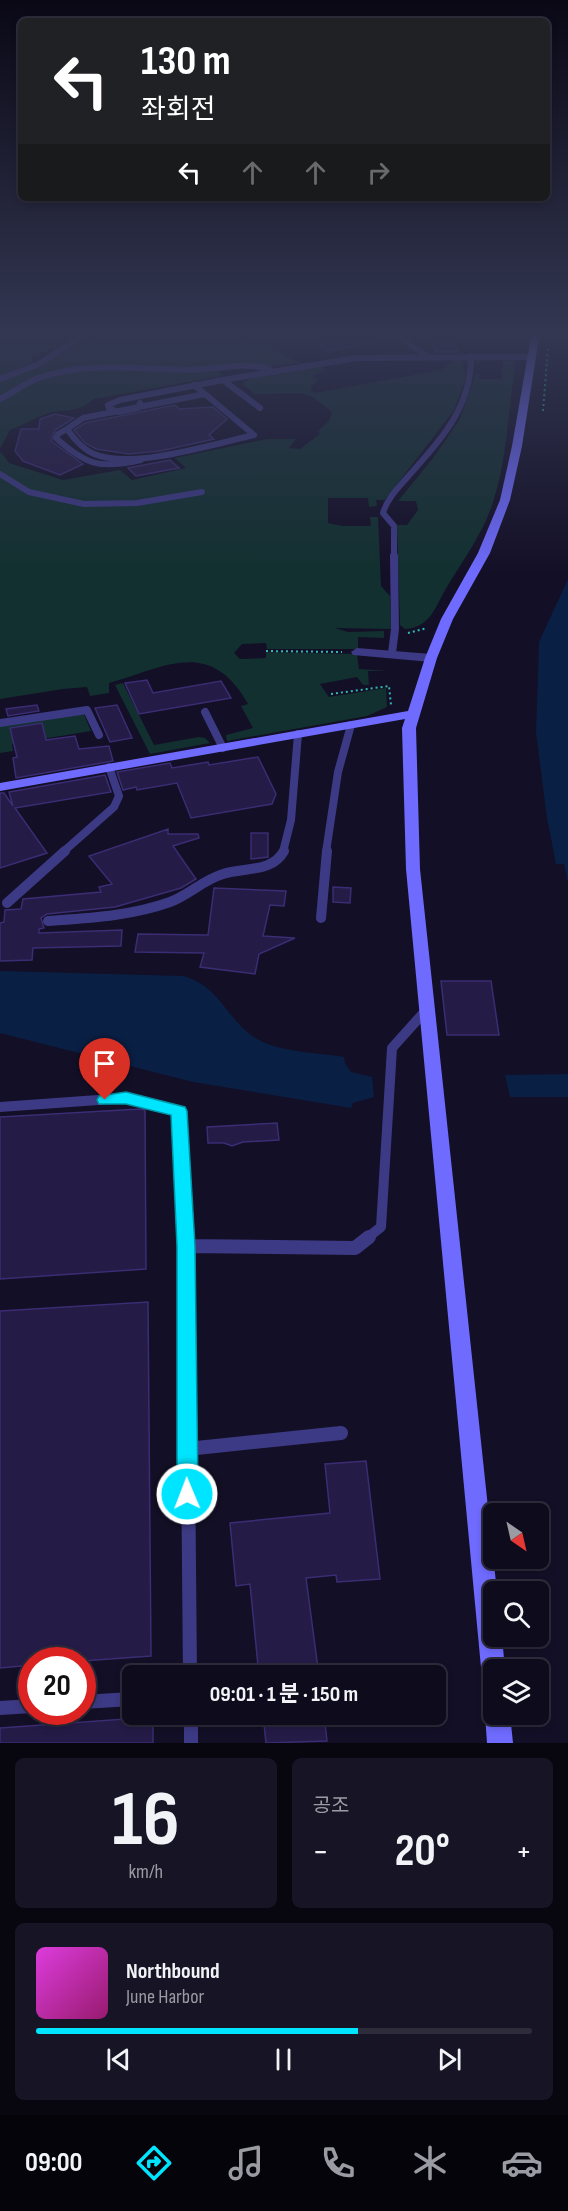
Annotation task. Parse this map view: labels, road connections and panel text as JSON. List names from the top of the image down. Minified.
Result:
{"north":"bottom right","page":{"turn":["130 m","좌회전"],"limit":"20","trip":"09:01 · 1 분 · 150 m","tile":[["16","km/h"],"공조"],"heat":["−","20°","+"],"song":["Northbound","June Harbor"],"tabs":"09:00"}}
